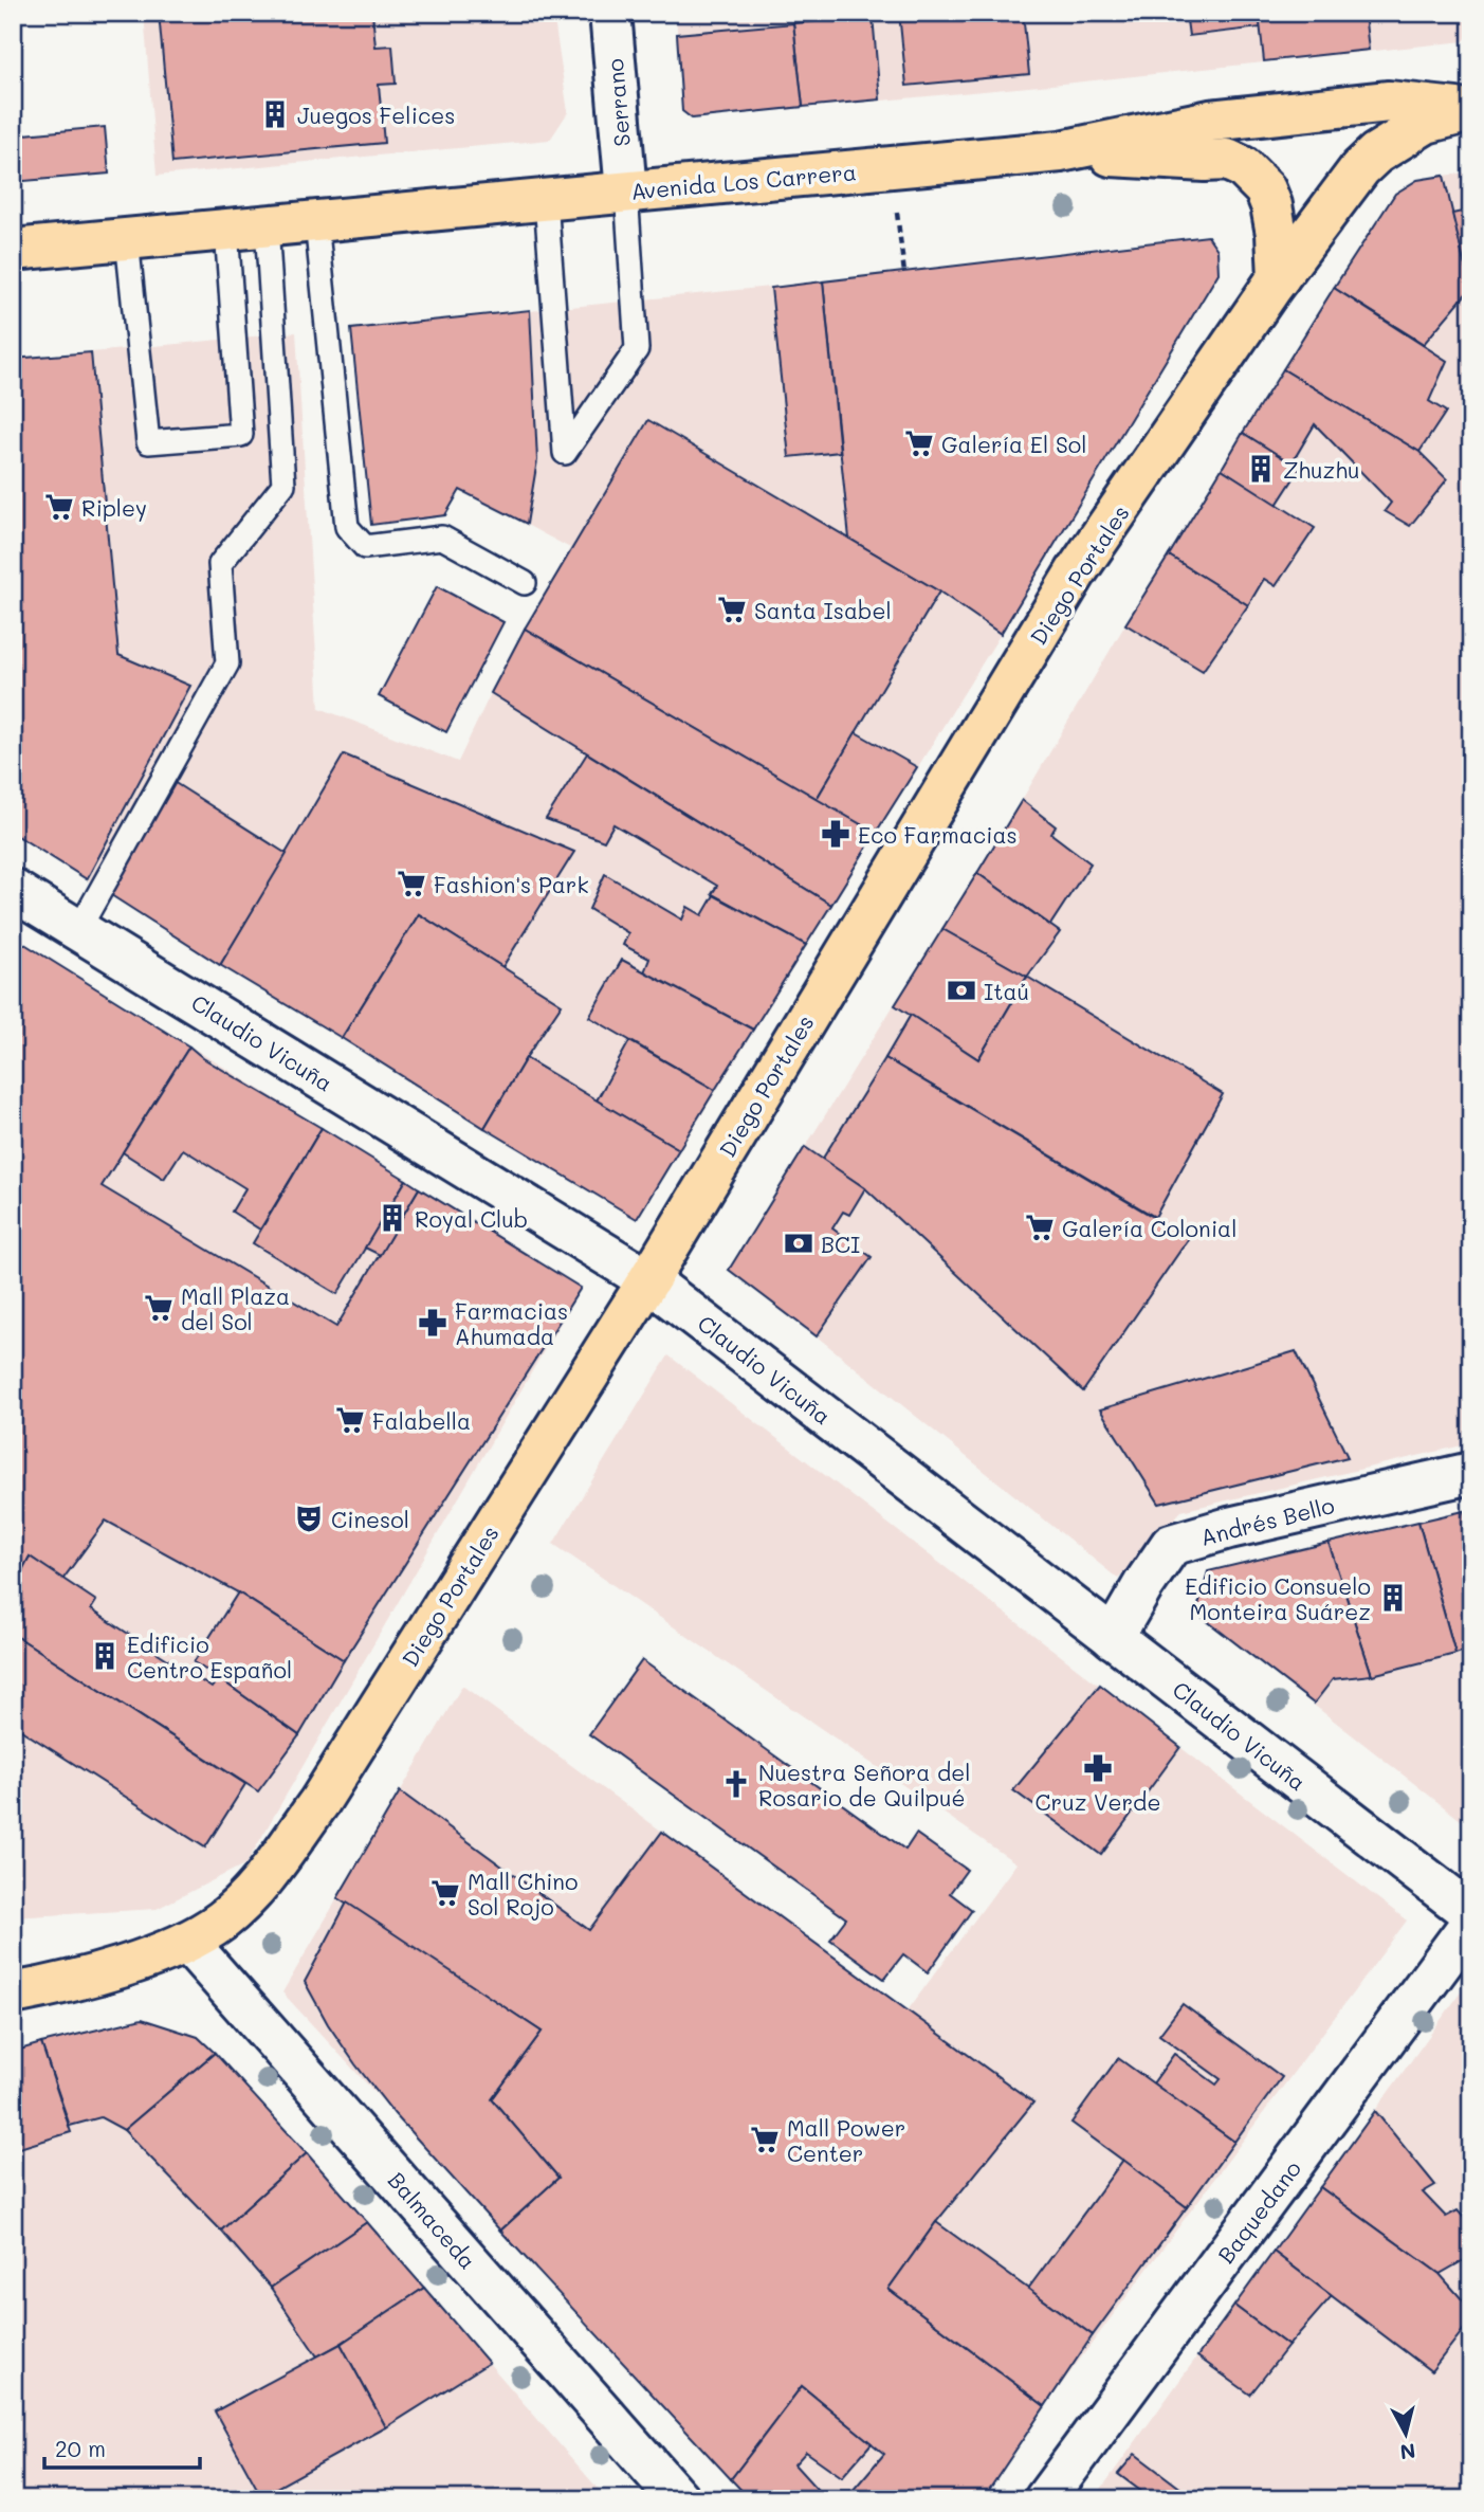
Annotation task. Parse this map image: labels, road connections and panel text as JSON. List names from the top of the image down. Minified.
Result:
{"streets":{"main road":["Avenida Los Carrera","Diego Portales"],"street":["Serrano","Claudio Vicuña","Andrés Bello","Baquedano","Balmaceda"]},"crossings":[["Serrano","Avenida Los Carrera"],["Avenida Los Carrera","Diego Portales"],["Diego Portales","Claudio Vicuña"],["Diego Portales","Balmaceda"],["Claudio Vicuña","Andrés Bello"]],"places":{"building":["Juegos Felices","Zhuzhu","Royal Club","Edificio Consuelo Monteira Suárez","Edificio Centro Español"],"supermarket":["Galería El Sol","Ripley","Santa Isabel","Fashion's Park","Galería Colonial","Mall Plaza del Sol","Falabella","Mall Chino Sol Rojo","Mall Power Center"],"pharmacy":["Eco Farmacias","Farmacias Ahumada","Cruz Verde"],"bank":["Itaú","BCI"],"theatre":["Cinesol"],"church":["Nuestra Señora del Rosario de Quilpué"]},"scale_bar":"20 m","north":"bottom"}
